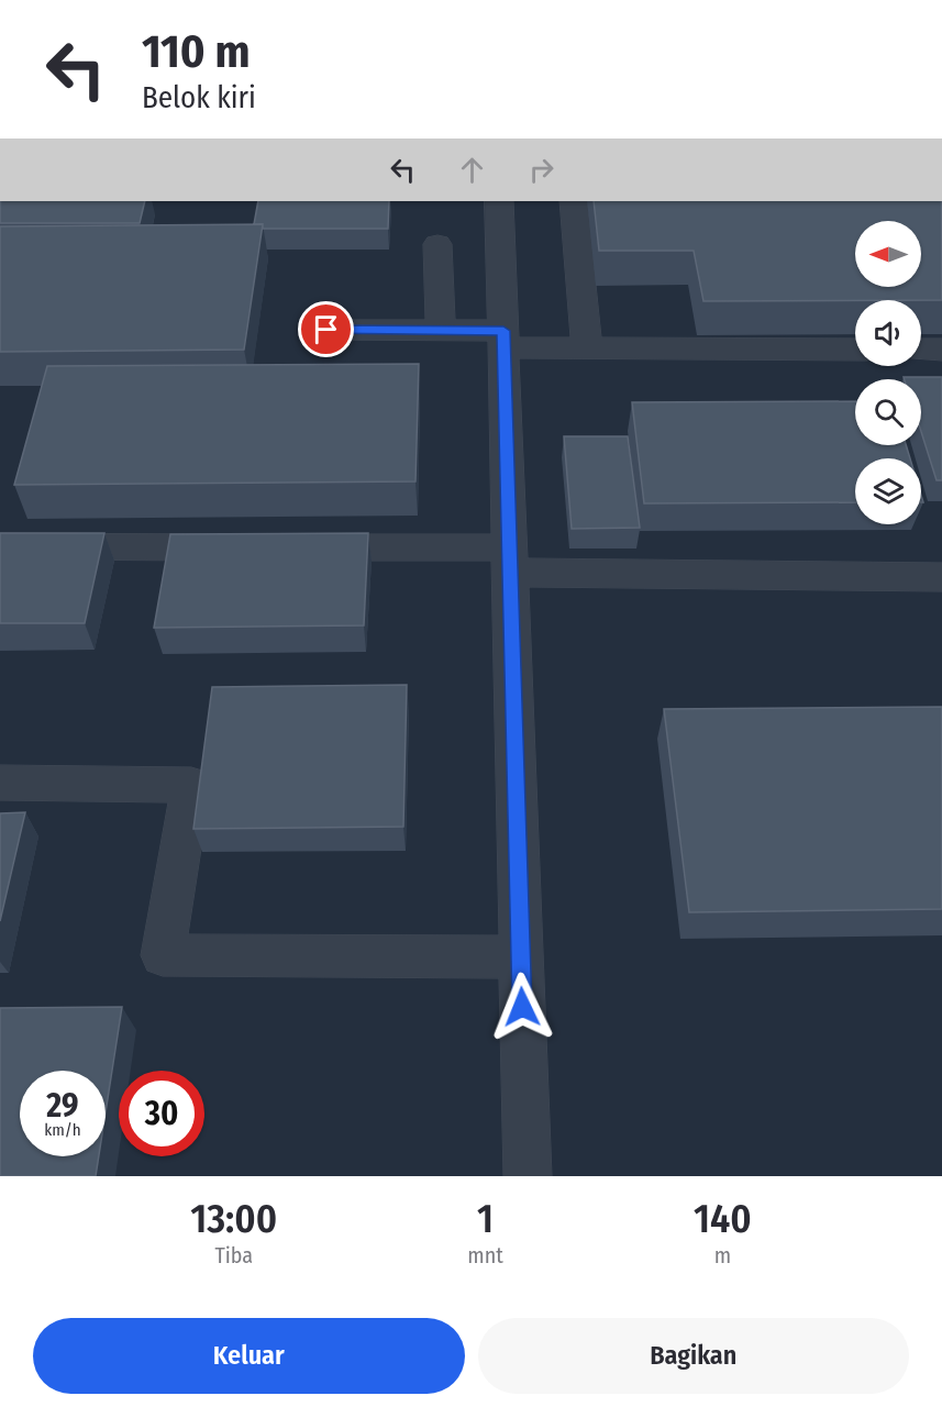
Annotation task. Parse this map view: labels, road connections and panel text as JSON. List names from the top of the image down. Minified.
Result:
{"north":"left","page":{"turn":["110 m","Belok kiri"],"speed":"29 km/h","limit":"30","eta":["13:00","Tiba","1","mnt","140","m"],"buttons":["Keluar","Bagikan"]}}
